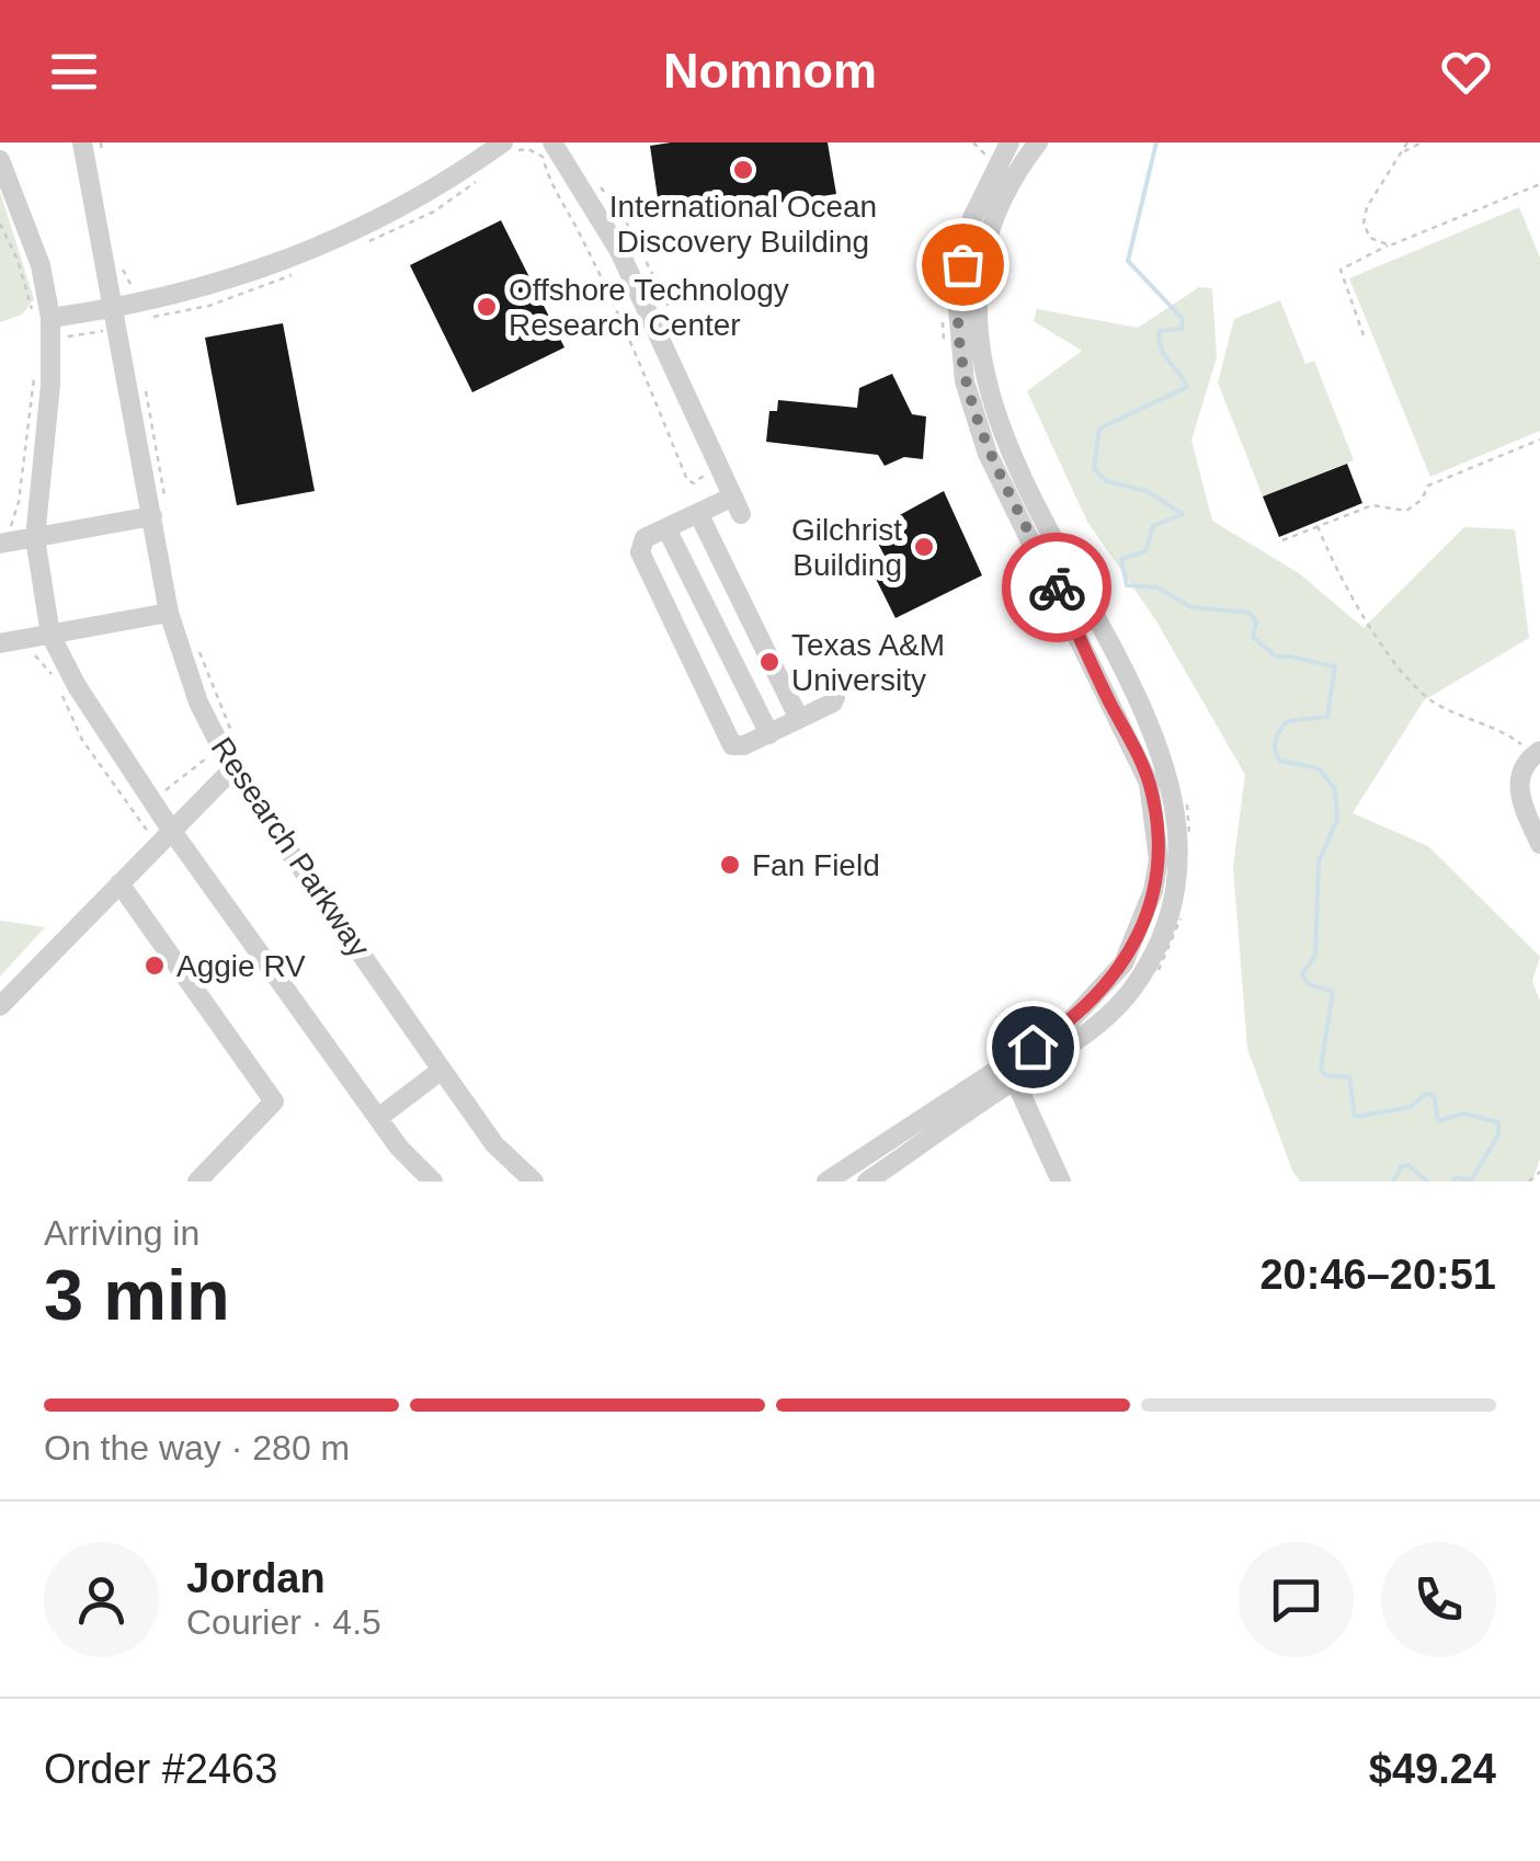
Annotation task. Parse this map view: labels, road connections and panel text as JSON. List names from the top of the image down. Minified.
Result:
{"streets":{"street":["Research Parkway"]},"places":["International Ocean Discovery Building","Offshore Technology Research Center","Gilchrist Building","Texas A&M University","Fan Field","Aggie RV"],"page":{"header":"Nomnom","heading":["3 min","Arriving in","20:46–20:51"],"panel":["Jordan","Courier · 4.5","Order #2463","$49.24"],"bar":"On the way · 280 m"}}
